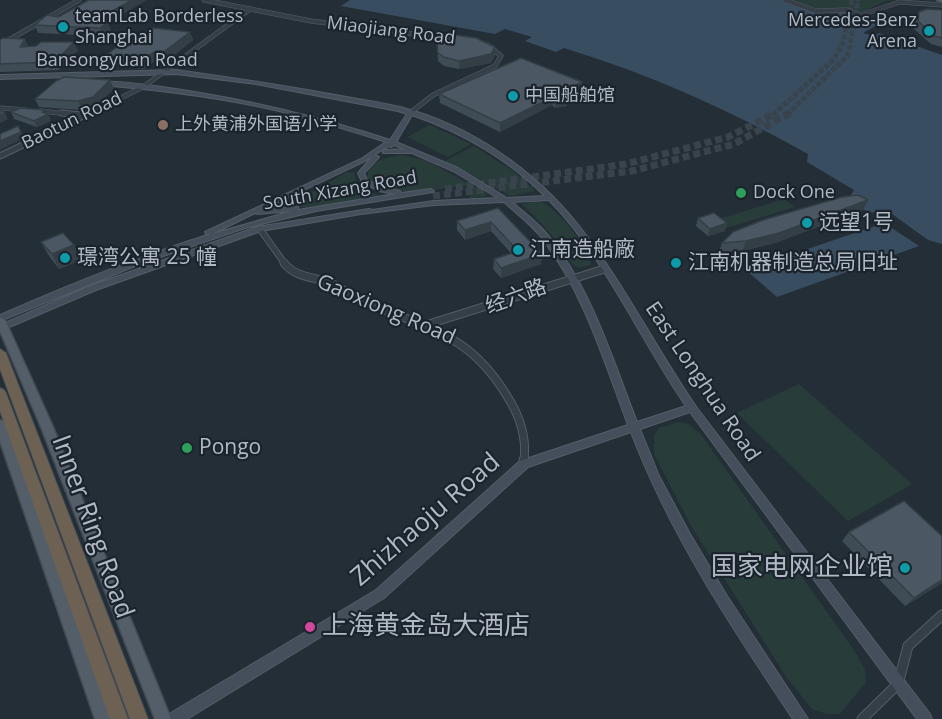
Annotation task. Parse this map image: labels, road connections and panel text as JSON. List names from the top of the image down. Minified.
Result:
{"streets":{"highway":["Inner Ring Road"],"main road":["Bansongyuan Road","South Xizang Road","East Longhua Road","Zhizhaoju Road"],"street":["Miaojiang Road","Baotun Road","经六路","Gaoxiong Road"]},"crossings":[["Miaojiang Road","Bansongyuan Road"],["Miaojiang Road","Baotun Road"],["Miaojiang Road","South Xizang Road"],["Miaojiang Road","East Longhua Road"],["Bansongyuan Road","Baotun Road"],["Bansongyuan Road","South Xizang Road"],["Bansongyuan Road","East Longhua Road"],["South Xizang Road","Gaoxiong Road"],["South Xizang Road","East Longhua Road"],["经六路","Gaoxiong Road"],["经六路","East Longhua Road"],["Gaoxiong Road","Zhizhaoju Road"],["East Longhua Road","Zhizhaoju Road"]],"places":["teamLab Borderless Shanghai","Mercedes-Benz Arena","中国船舶馆","上外黄浦外国语小学","Dock One","远望1号","江南造船廠","璟湾公寓 25 幢","江南机器制造总局旧址","Pongo","国家电网企业馆","上海黄金岛大酒店"]}
